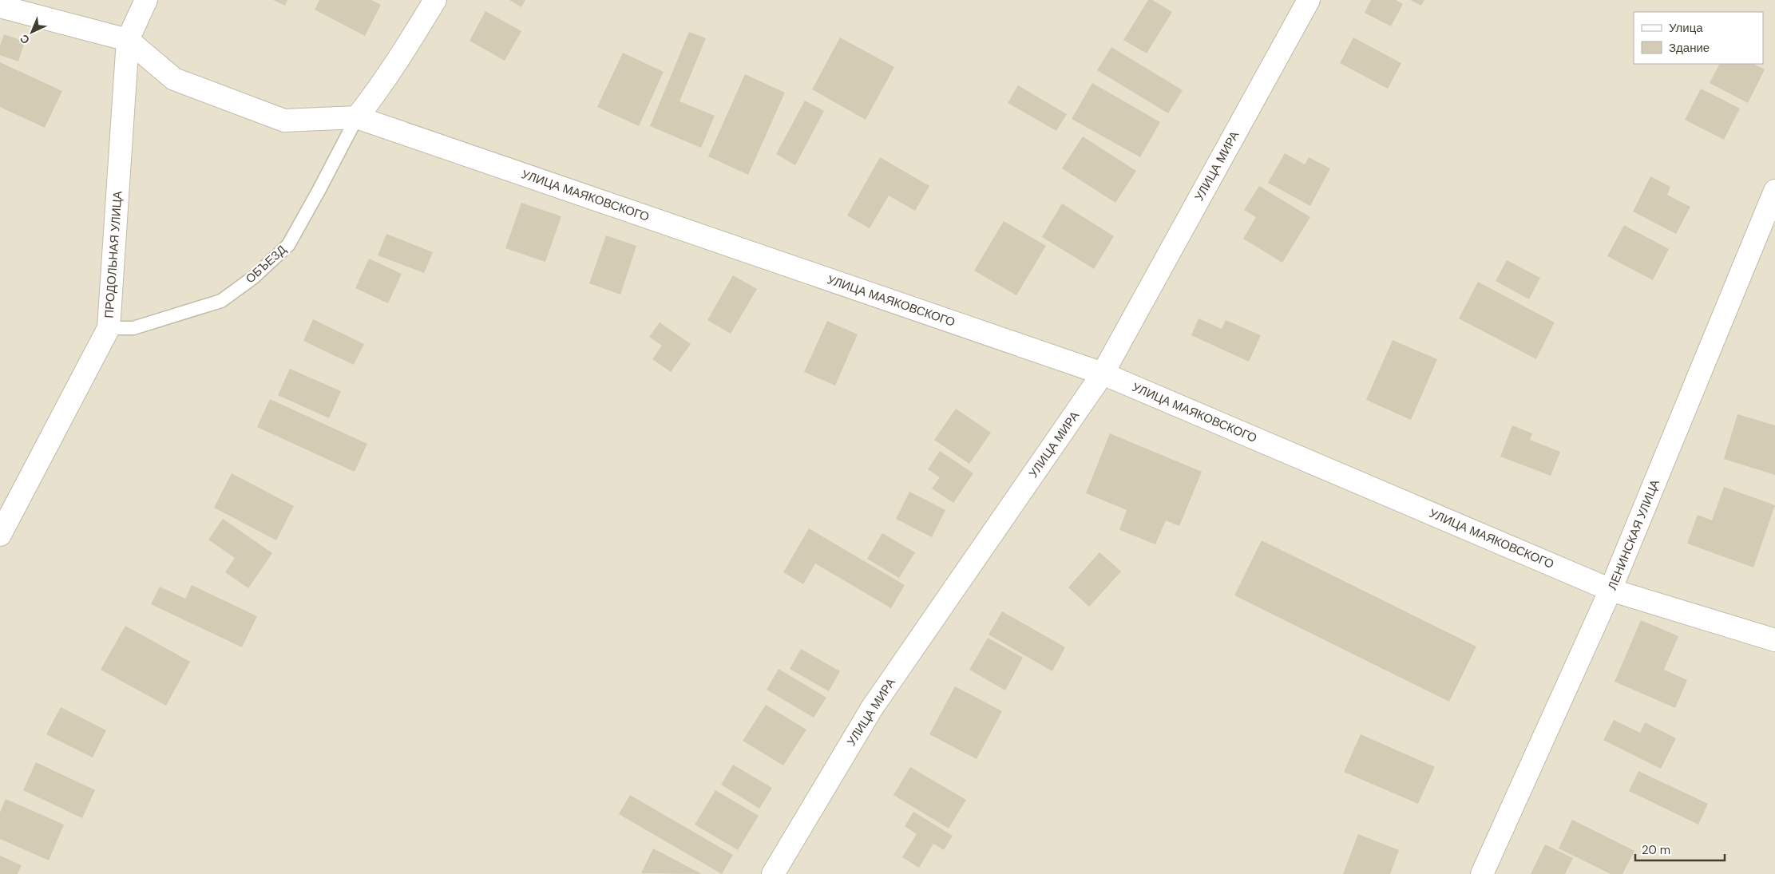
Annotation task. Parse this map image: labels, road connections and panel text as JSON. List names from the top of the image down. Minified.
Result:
{"streets":{"street":["УЛИЦА МИРА","УЛИЦА МАЯКОВСКОГО","ПРОДОЛЬНАЯ УЛИЦА","ЛЕНИНСКАЯ УЛИЦА"],"lane":["ОБЪЕЗД"]},"crossings":[["УЛИЦА МИРА","УЛИЦА МАЯКОВСКОГО"],["УЛИЦА МАЯКОВСКОГО","ПРОДОЛЬНАЯ УЛИЦА"],["УЛИЦА МАЯКОВСКОГО","ОБЪЕЗД"],["УЛИЦА МАЯКОВСКОГО","ЛЕНИНСКАЯ УЛИЦА"],["ПРОДОЛЬНАЯ УЛИЦА","ОБЪЕЗД"]],"legend":["Улица","Здание"],"scale_bar":"20 m","north":"bottom left"}
